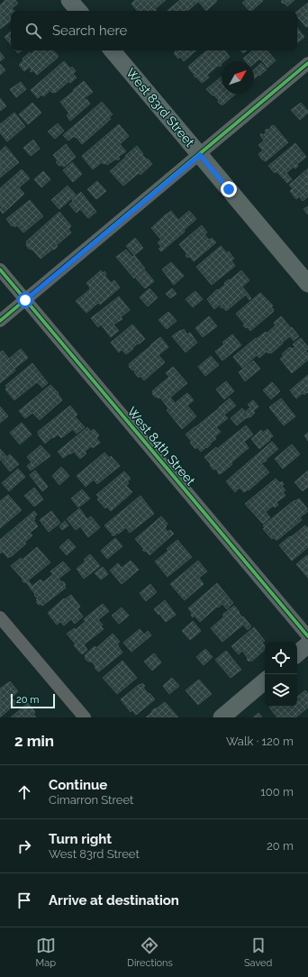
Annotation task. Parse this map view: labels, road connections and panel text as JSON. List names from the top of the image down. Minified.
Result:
{"streets":{"street":["West 83rd Street","West 84th Street"]},"scale_bar":"20 m","north":"top right","page":{"search":"Search here","scale":"20 m","heading":["2 min","Walk · 120 m"],"list":[["Continue","Cimarron Street","100 m"],["Turn right","West 83rd Street","20 m"],"Arrive at destination"],"nav":["Map","Directions","Saved"]}}
